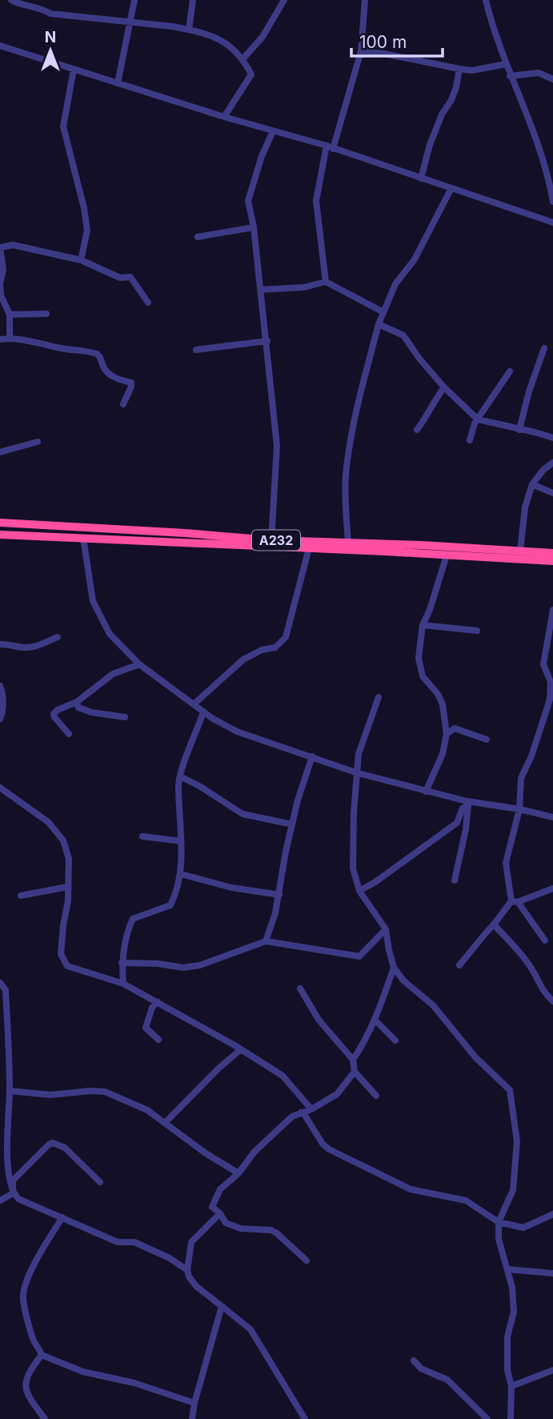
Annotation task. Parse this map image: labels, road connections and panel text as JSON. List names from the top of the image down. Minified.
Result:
{"streets":{"highway":["A232"]},"scale_bar":"100 m","north":"top"}
